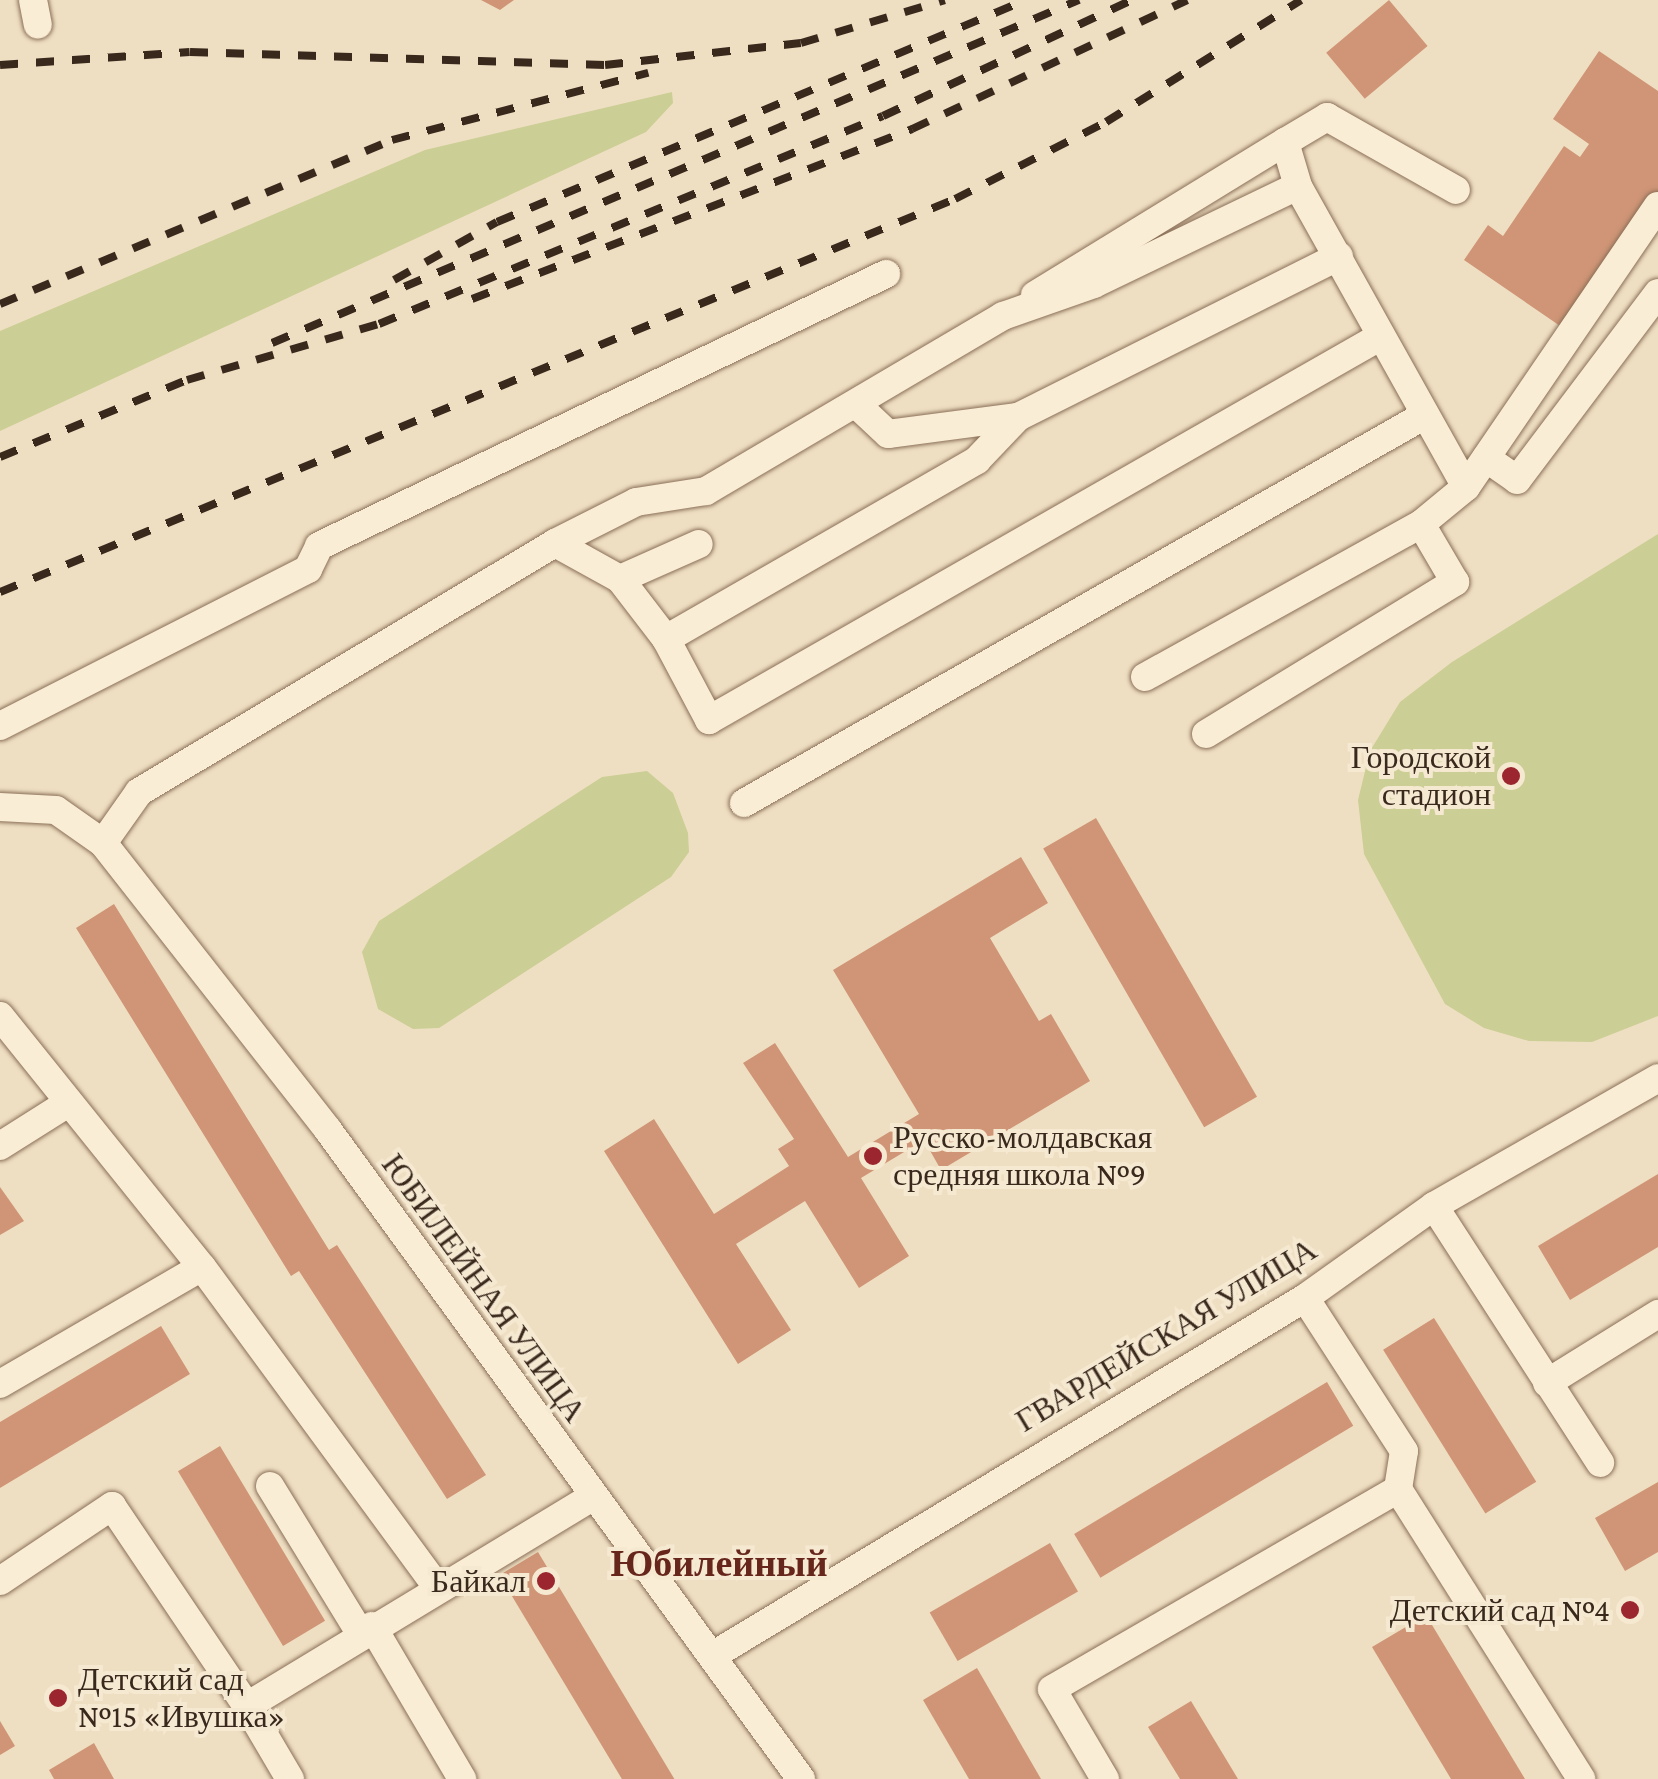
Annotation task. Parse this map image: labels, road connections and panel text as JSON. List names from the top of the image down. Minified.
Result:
{"streets":{"street":["ЮБИЛЕЙНАЯ УЛИЦА","ГВАРДЕЙСКАЯ УЛИЦА"]},"crossings":[["ЮБИЛЕЙНАЯ УЛИЦА","ГВАРДЕЙСКАЯ УЛИЦА"]],"districts":["Юбилейный"],"places":["Городской стадион","Русско-молдавская средняя школа №9","Байкал","Детский сад №4","Детский сад №15 «Ивушка»"]}
